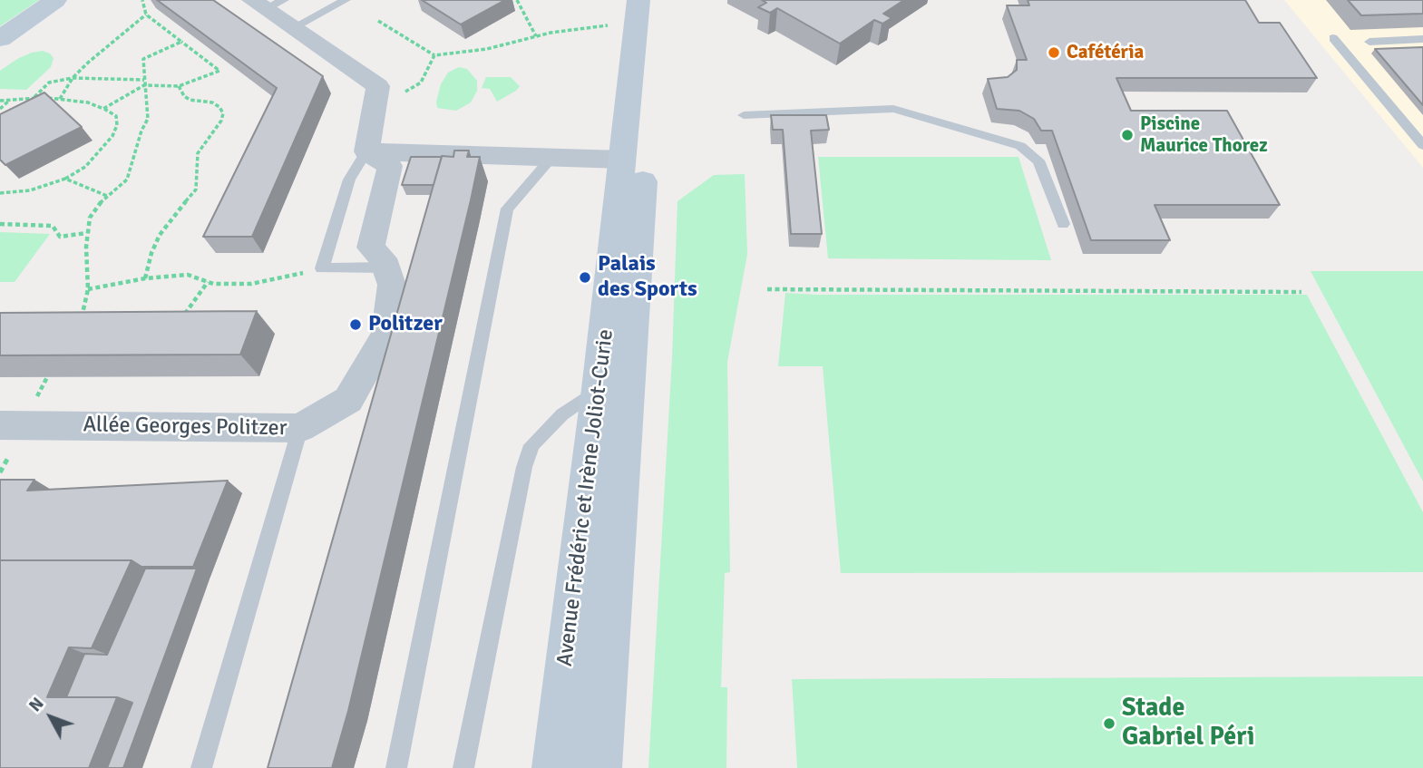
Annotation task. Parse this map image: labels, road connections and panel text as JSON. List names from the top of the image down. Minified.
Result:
{"streets":{"main road":["Avenue Frédéric et Irène Joliot-Curie"],"street":["Allée Georges Politzer"]},"places":["Cafétéria","Piscine Maurice Thorez","Palais des Sports","Politzer","Stade Gabriel Péri"],"north":"top left"}
